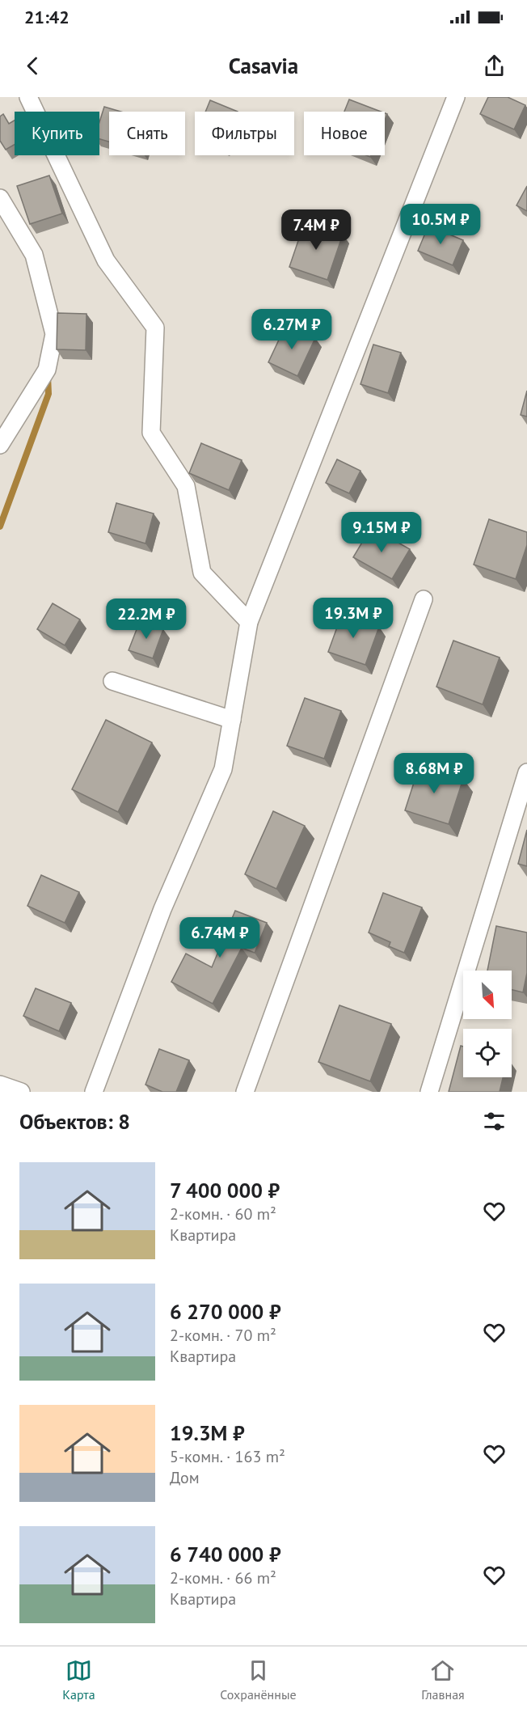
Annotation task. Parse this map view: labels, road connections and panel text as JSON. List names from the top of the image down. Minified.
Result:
{"north":"bottom right","page":{"status":"21:42","header":"Casavia","chip":["Купить","Снять","Фильтры","Новое"],"price":["10.5M ₽","7.4M ₽","6.27M ₽","9.15M ₽","19.3M ₽","22.2M ₽","8.68M ₽","6.74M ₽"],"heading":"Объектов: 8","list":[{"name":"7 400 000 ₽","note":"2-комн. · 60 m² · Квартира"},{"name":"6 270 000 ₽","note":"2-комн. · 70 m² · Квартира"},{"name":"19.3M ₽","note":"5-комн. · 163 m² · Дом"},{"name":"6 740 000 ₽","note":"2-комн. · 66 m² · Квартира"}],"tabs":["Карта","Сохранённые","Главная"]}}
